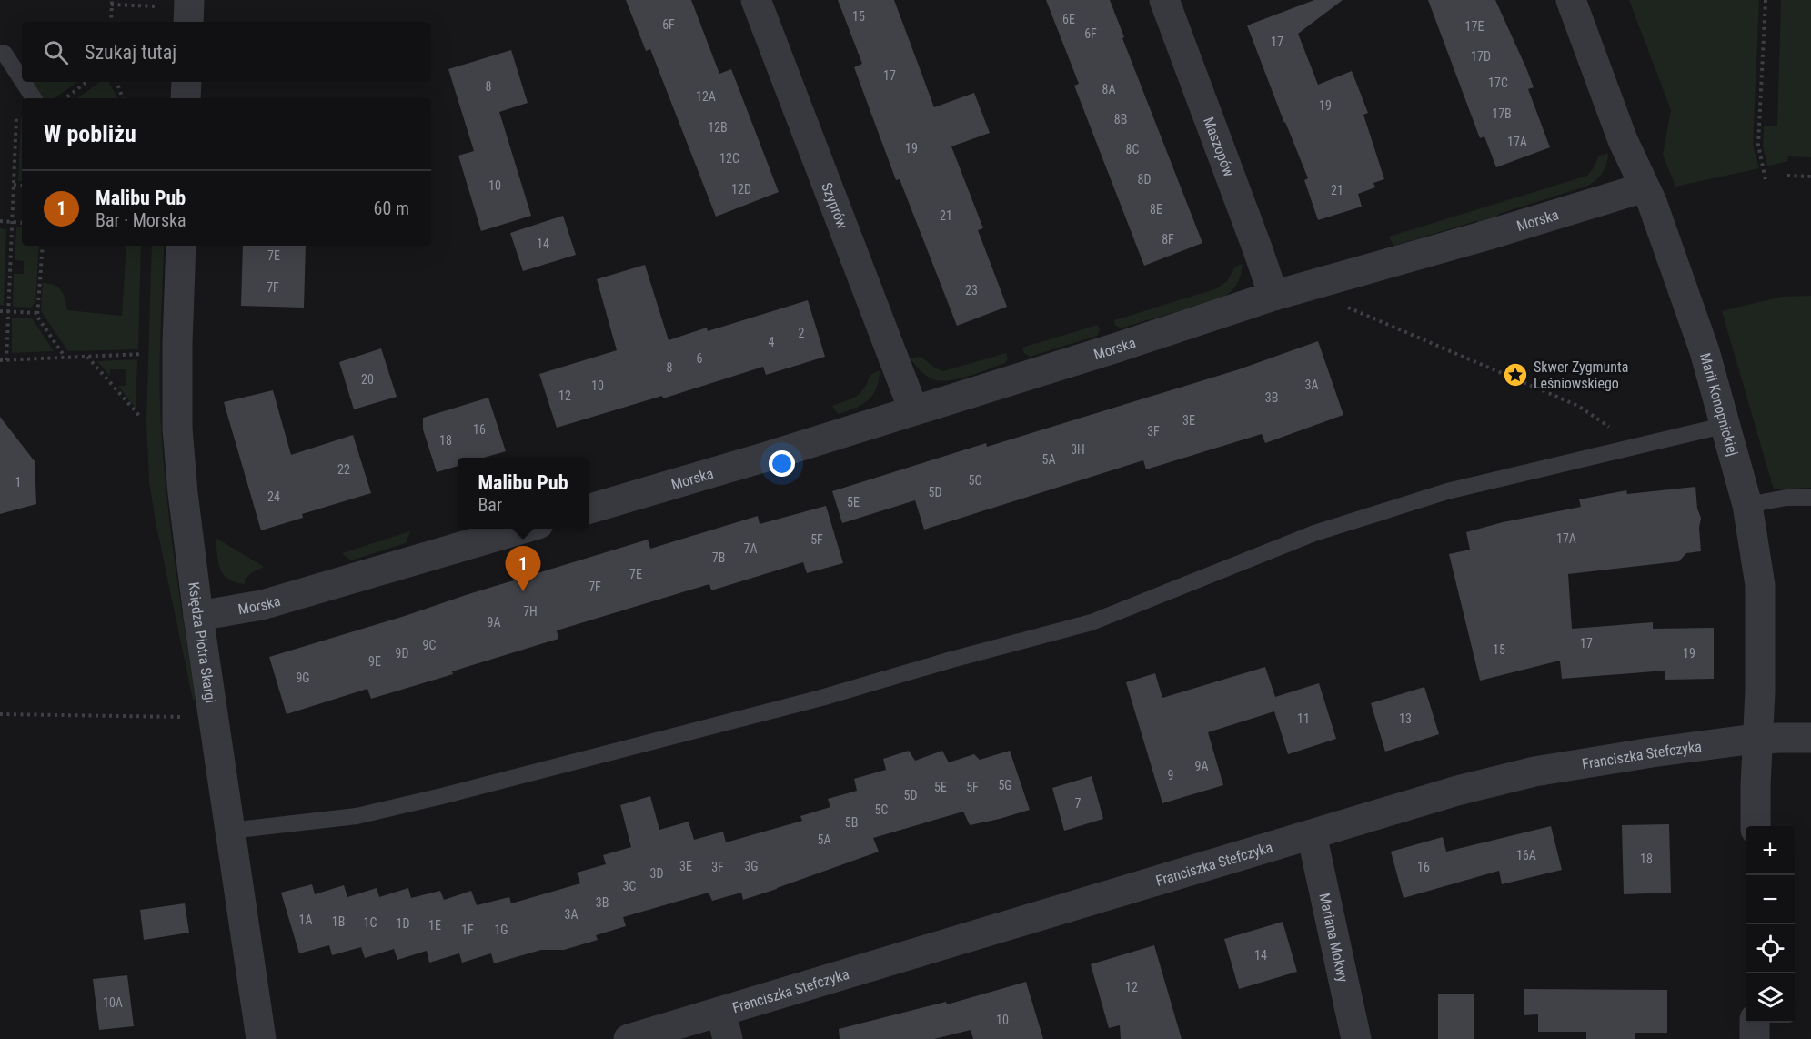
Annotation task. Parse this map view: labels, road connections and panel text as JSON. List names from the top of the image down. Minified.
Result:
{"streets":{"street":["Maszopów","Szyprów","Morska","Marii Konopnickiej","Księdza Piotra Skargi","Franciszka Stefczyka","Mariana Mokwy"]},"crossings":[["Maszopów","Morska"],["Szyprów","Morska"],["Morska","Marii Konopnickiej"],["Morska","Księdza Piotra Skargi"],["Marii Konopnickiej","Franciszka Stefczyka"],["Franciszka Stefczyka","Mariana Mokwy"]],"places":{"place":["Skwer Zygmunta Leśniowskiego"]},"house_numbers":["15","6E","6F","17E","6F","17","17D","17","17C","8","8A","12A","19","17B","8B","12B","17A","19","8C","12C","8D","10","12D","21","8E","21","8F","14","7E","7F","23","2","4","6","8","20","3A","10","12","3B","3E","16","3F","18","3H","5A","22","5C","1","5D","24","5E","17A","5F","7A","7B","7E","7F","7H","9A","17","9C","15","9D","19","9E","9G","11","13","9A","9","5G","5E","5F","5D","7","5C","5B","5A","16A","18","3E","3G","3F","16","3D","3C","3B","3A","1A","1B","1C","1D","1E","1F","1G","14","12","10A","10"],"page":{"search":"Szukaj tutaj","heading":"W pobliżu","list":[{"mark":"1","name":"Malibu Pub","note":"Bar · Morska","value":"60 m"}],"popup":["Malibu Pub","Bar"],"pins":"1","map_buttons":["+","−"]}}
